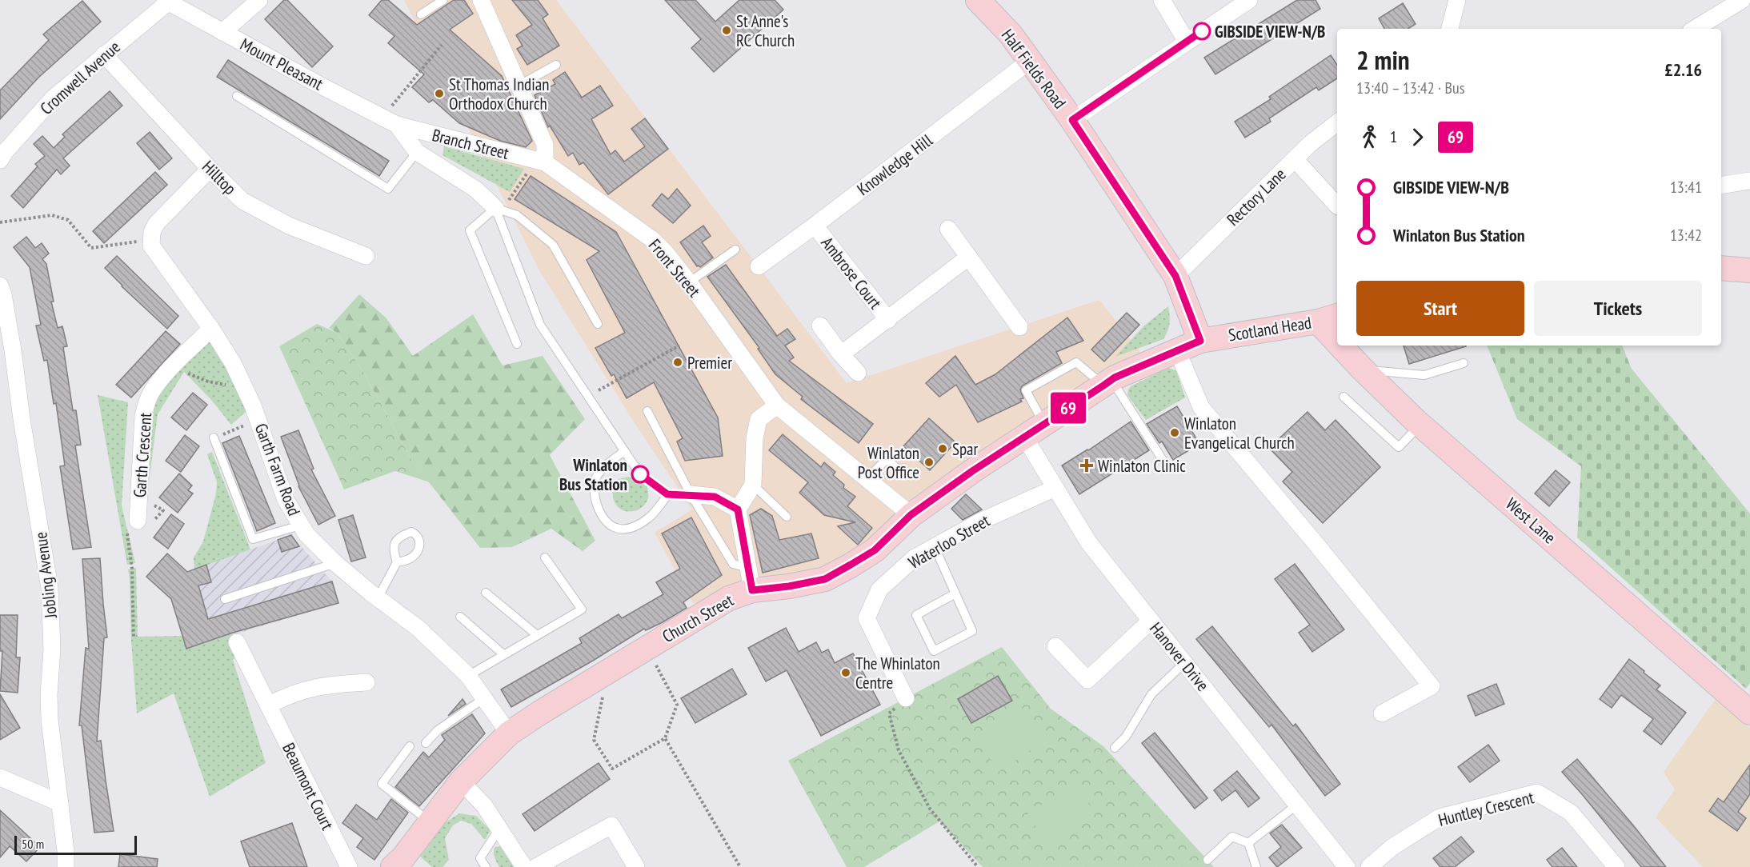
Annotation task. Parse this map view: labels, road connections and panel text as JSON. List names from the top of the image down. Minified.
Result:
{"streets":{"street":["Mount Pleasant","Half Fields Road","Cromwell Avenue","Branch Street","Knowledge Hill","Hilltop","Rectory Lane","Front Street","Ambrose Court","Scotland Head","Garth Crescent","Garth Farm Road","West Lane","Waterloo Street","Jobling Avenue","Church Street","Hanover Drive","Beaumont Court","Huntley Crescent"]},"crossings":[["Mount Pleasant","Cromwell Avenue"],["Mount Pleasant","Branch Street"],["Half Fields Road","Knowledge Hill"],["Half Fields Road","Rectory Lane"],["Half Fields Road","Scotland Head"],["Half Fields Road","Church Street"],["Cromwell Avenue","Hilltop"],["Branch Street","Front Street"],["Knowledge Hill","Ambrose Court"],["Front Street","Church Street"],["Scotland Head","West Lane"],["Scotland Head","Church Street"],["Garth Crescent","Garth Farm Road"],["Garth Farm Road","Church Street"],["Waterloo Street","Hanover Drive"],["Church Street","Hanover Drive"]],"places":{"other":["St Anne's RC Church","GIBSIDE VIEW-N/B","St Thomas Indian Orthodox Church","Premier","Winlaton Evangelical Church","Spar","Winlaton Post Office","Winlaton Bus Station","The Whinlaton Centre"],"health":["Winlaton Clinic"]},"lines":["bus line 69"],"scale_bar":"50 m","page":{"on_map":"69","heading":["2 min","13:40 – 13:42 · Bus","£2.16"],"legs":["1","69"],"list":[{"name":"GIBSIDE VIEW-N/B","value":"13:41"},{"name":"Winlaton Bus Station","value":"13:42"}],"buttons":["Start","Tickets"],"scale":"50 m"}}
